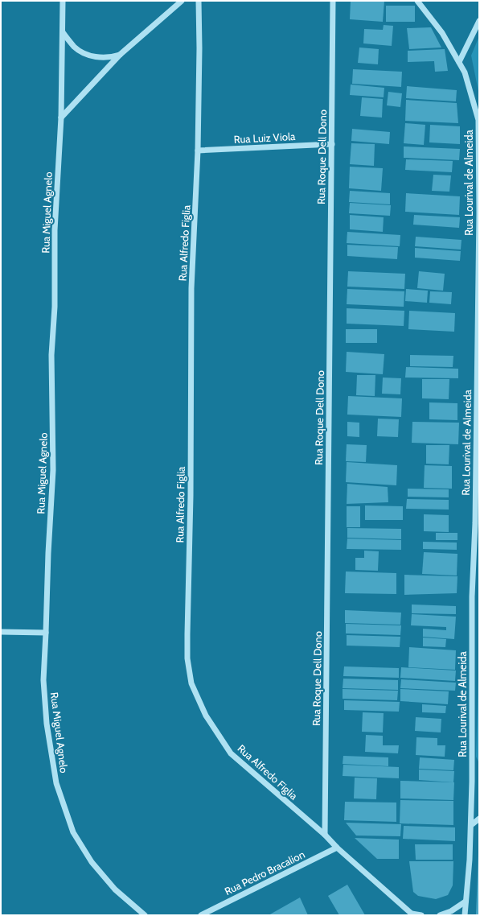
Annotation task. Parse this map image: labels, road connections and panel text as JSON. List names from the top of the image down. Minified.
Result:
{"streets":{"street":["Rua Luiz Viola","Rua Roque Dell Dono","Rua Lourival de Almeida","Rua Miguel Agnelo","Rua Alfredo Figlia","Rua Pedro Bracalion"]},"crossings":[["Rua Luiz Viola","Rua Roque Dell Dono"],["Rua Luiz Viola","Rua Alfredo Figlia"],["Rua Roque Dell Dono","Rua Alfredo Figlia"],["Rua Alfredo Figlia","Rua Pedro Bracalion"]]}
